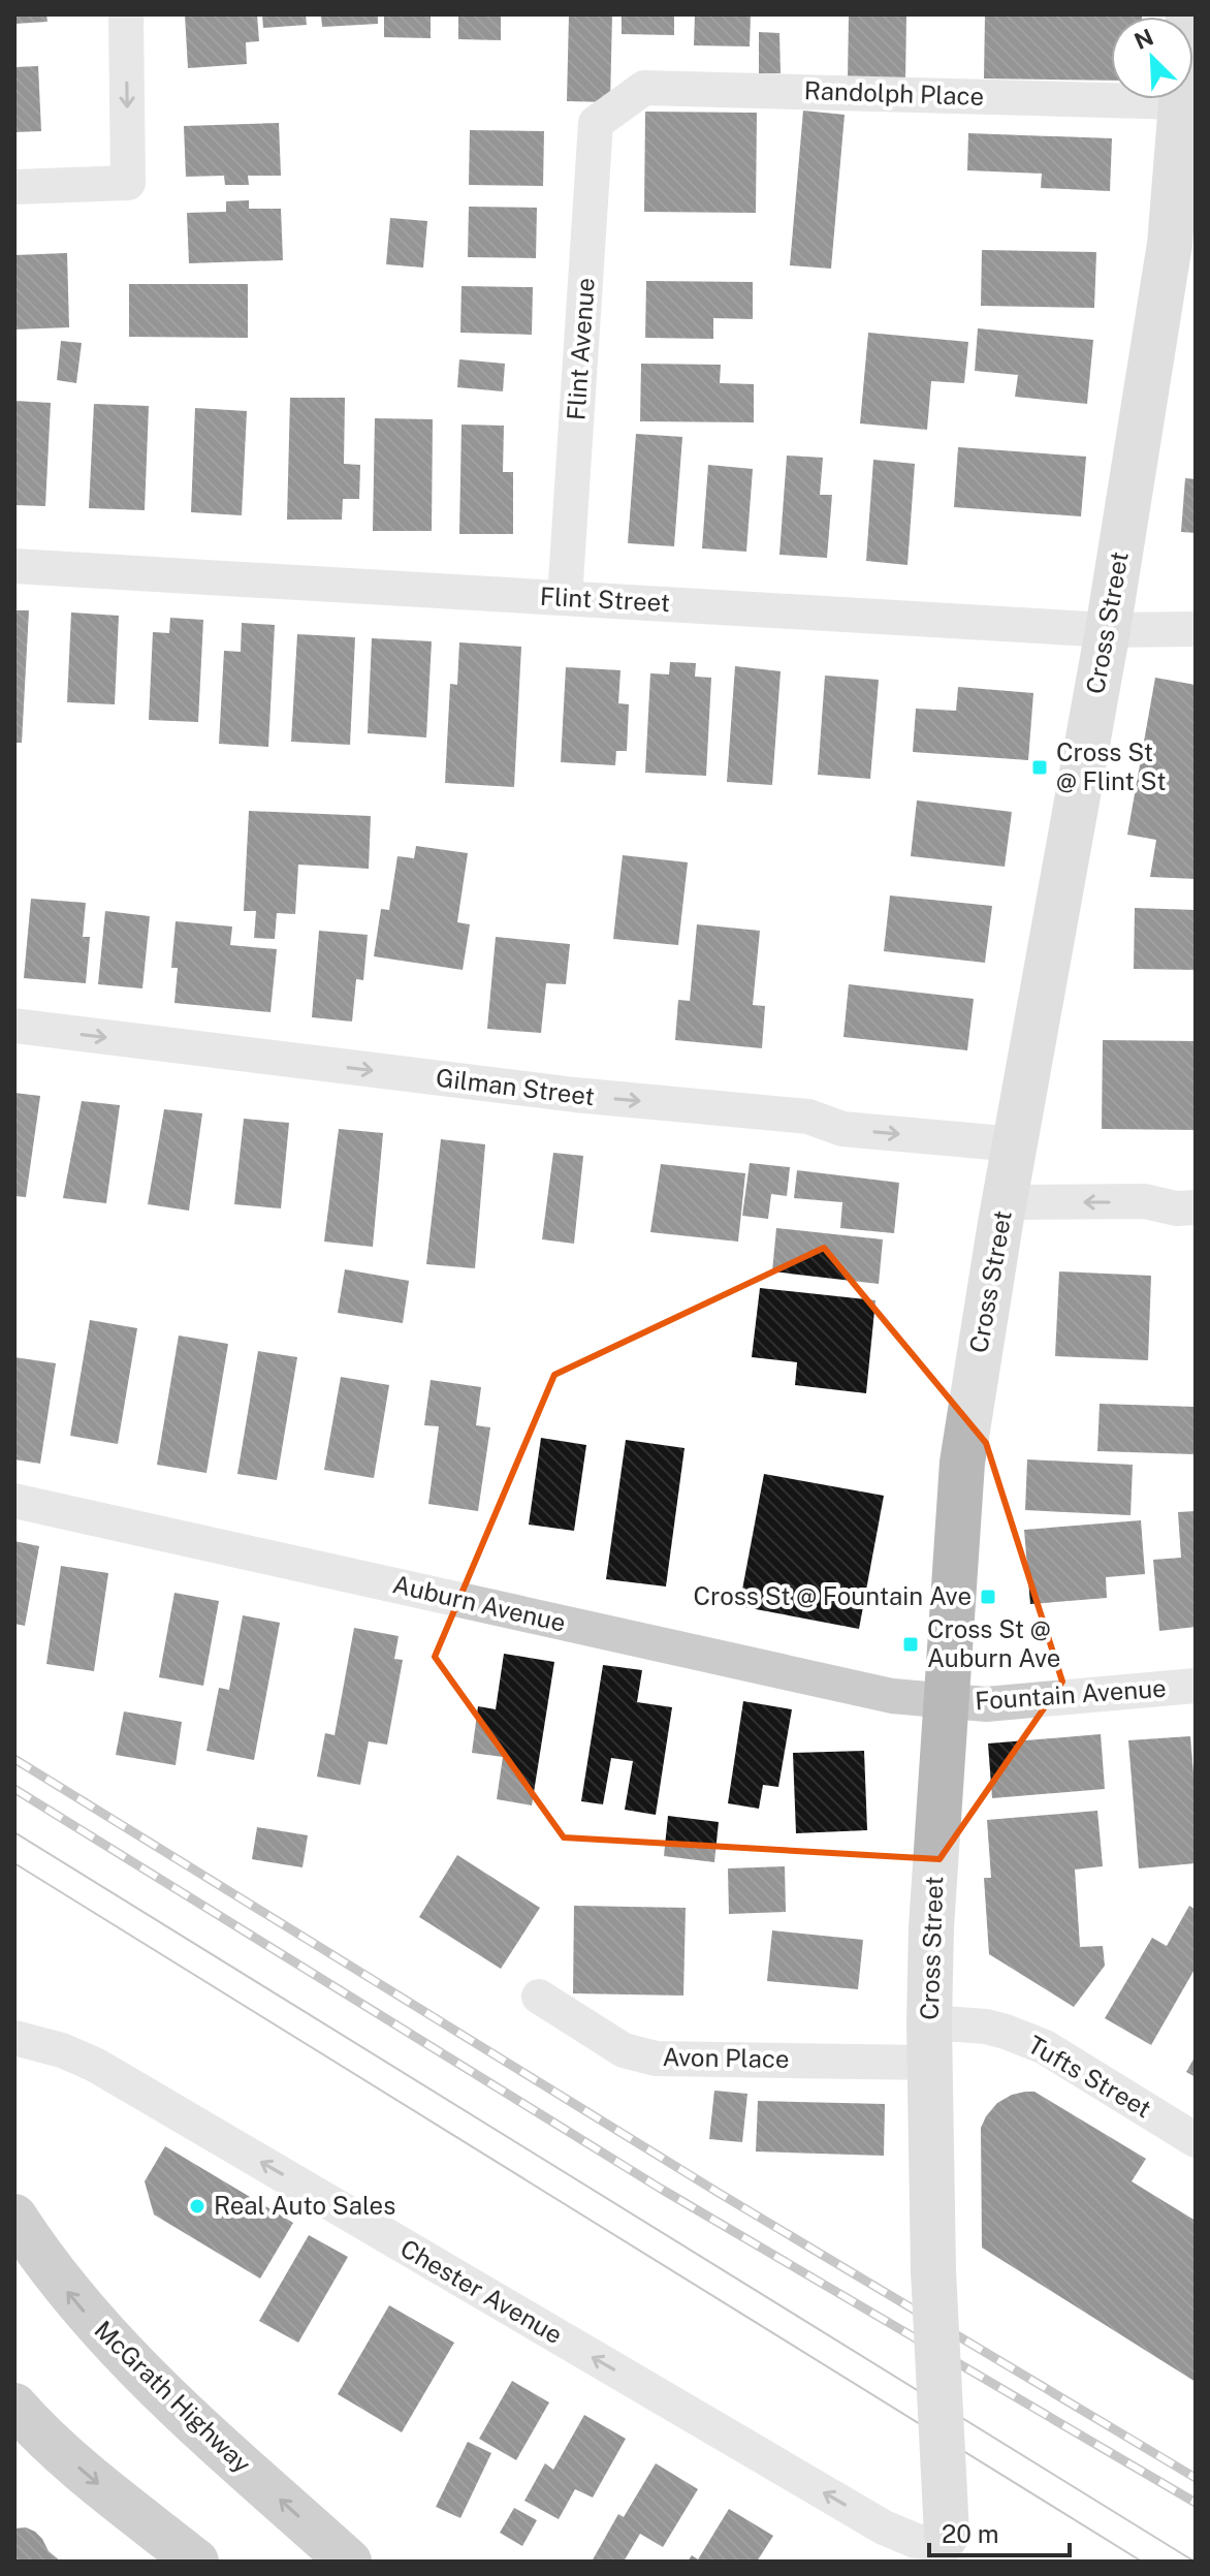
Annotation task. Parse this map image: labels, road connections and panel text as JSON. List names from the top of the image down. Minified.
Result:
{"streets":{"highway":["McGrath Highway"],"street":["Randolph Place","Flint Avenue","Flint Street","Cross Street","Gilman Street","Auburn Avenue","Fountain Avenue","Avon Place","Tufts Street","Chester Avenue"]},"crossings":[["Randolph Place","Flint Avenue"],["Randolph Place","Cross Street"],["Flint Avenue","Flint Street"],["Flint Street","Cross Street"],["Cross Street","Gilman Street"],["Cross Street","Auburn Avenue"],["Cross Street","Fountain Avenue"],["Cross Street","Avon Place"],["Cross Street","Tufts Street"],["Cross Street","Chester Avenue"],["Auburn Avenue","Fountain Avenue"],["Avon Place","Tufts Street"]],"one_way":["Gilman Street","Chester Avenue"],"places":{"transit":["Cross St @ Flint St","Cross St @ Fountain Ave","Cross St @ Auburn Ave"],"other":["Real Auto Sales"]},"scale_bar":"20 m","north":"top left"}
